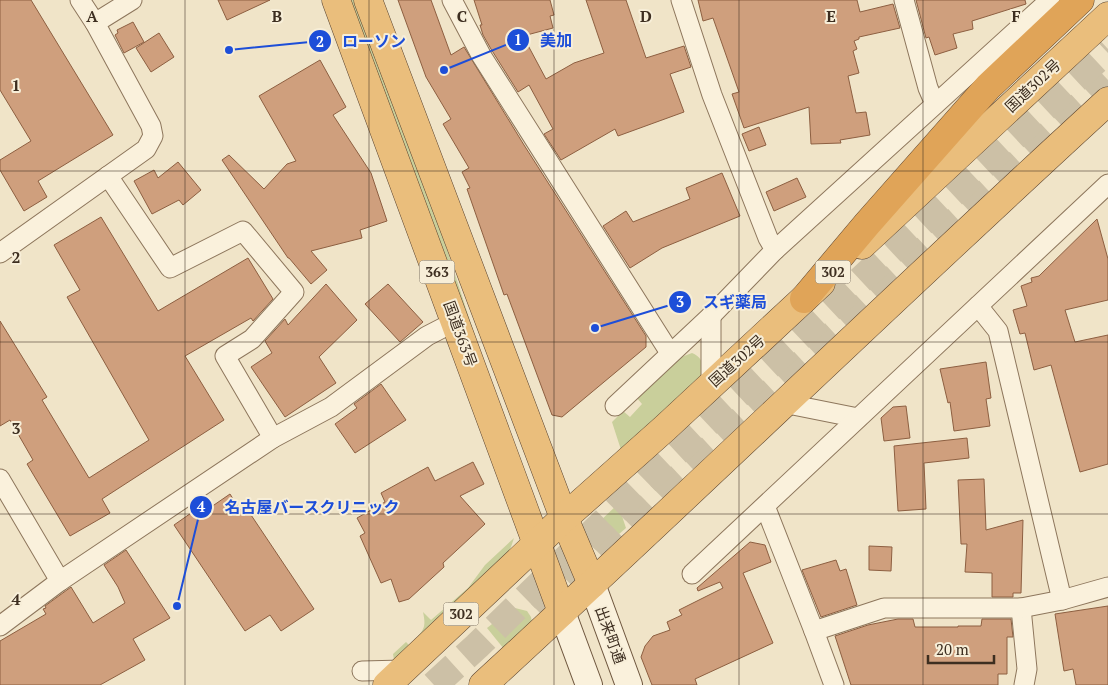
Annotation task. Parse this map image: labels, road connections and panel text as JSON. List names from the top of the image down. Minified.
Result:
{"streets":{"highway":["国道302号","363","302","国道363号"],"main road":["出来町通"]},"crossings":[["国道302号","国道363号"],["国道363号","出来町通"]],"places":["ローソン","美加","スギ薬局","名古屋バースクリニック"],"scale_bar":"20 m","grid":{"columns":["A","B","C","D","E","F"],"rows":["1","2","3","4"]}}
